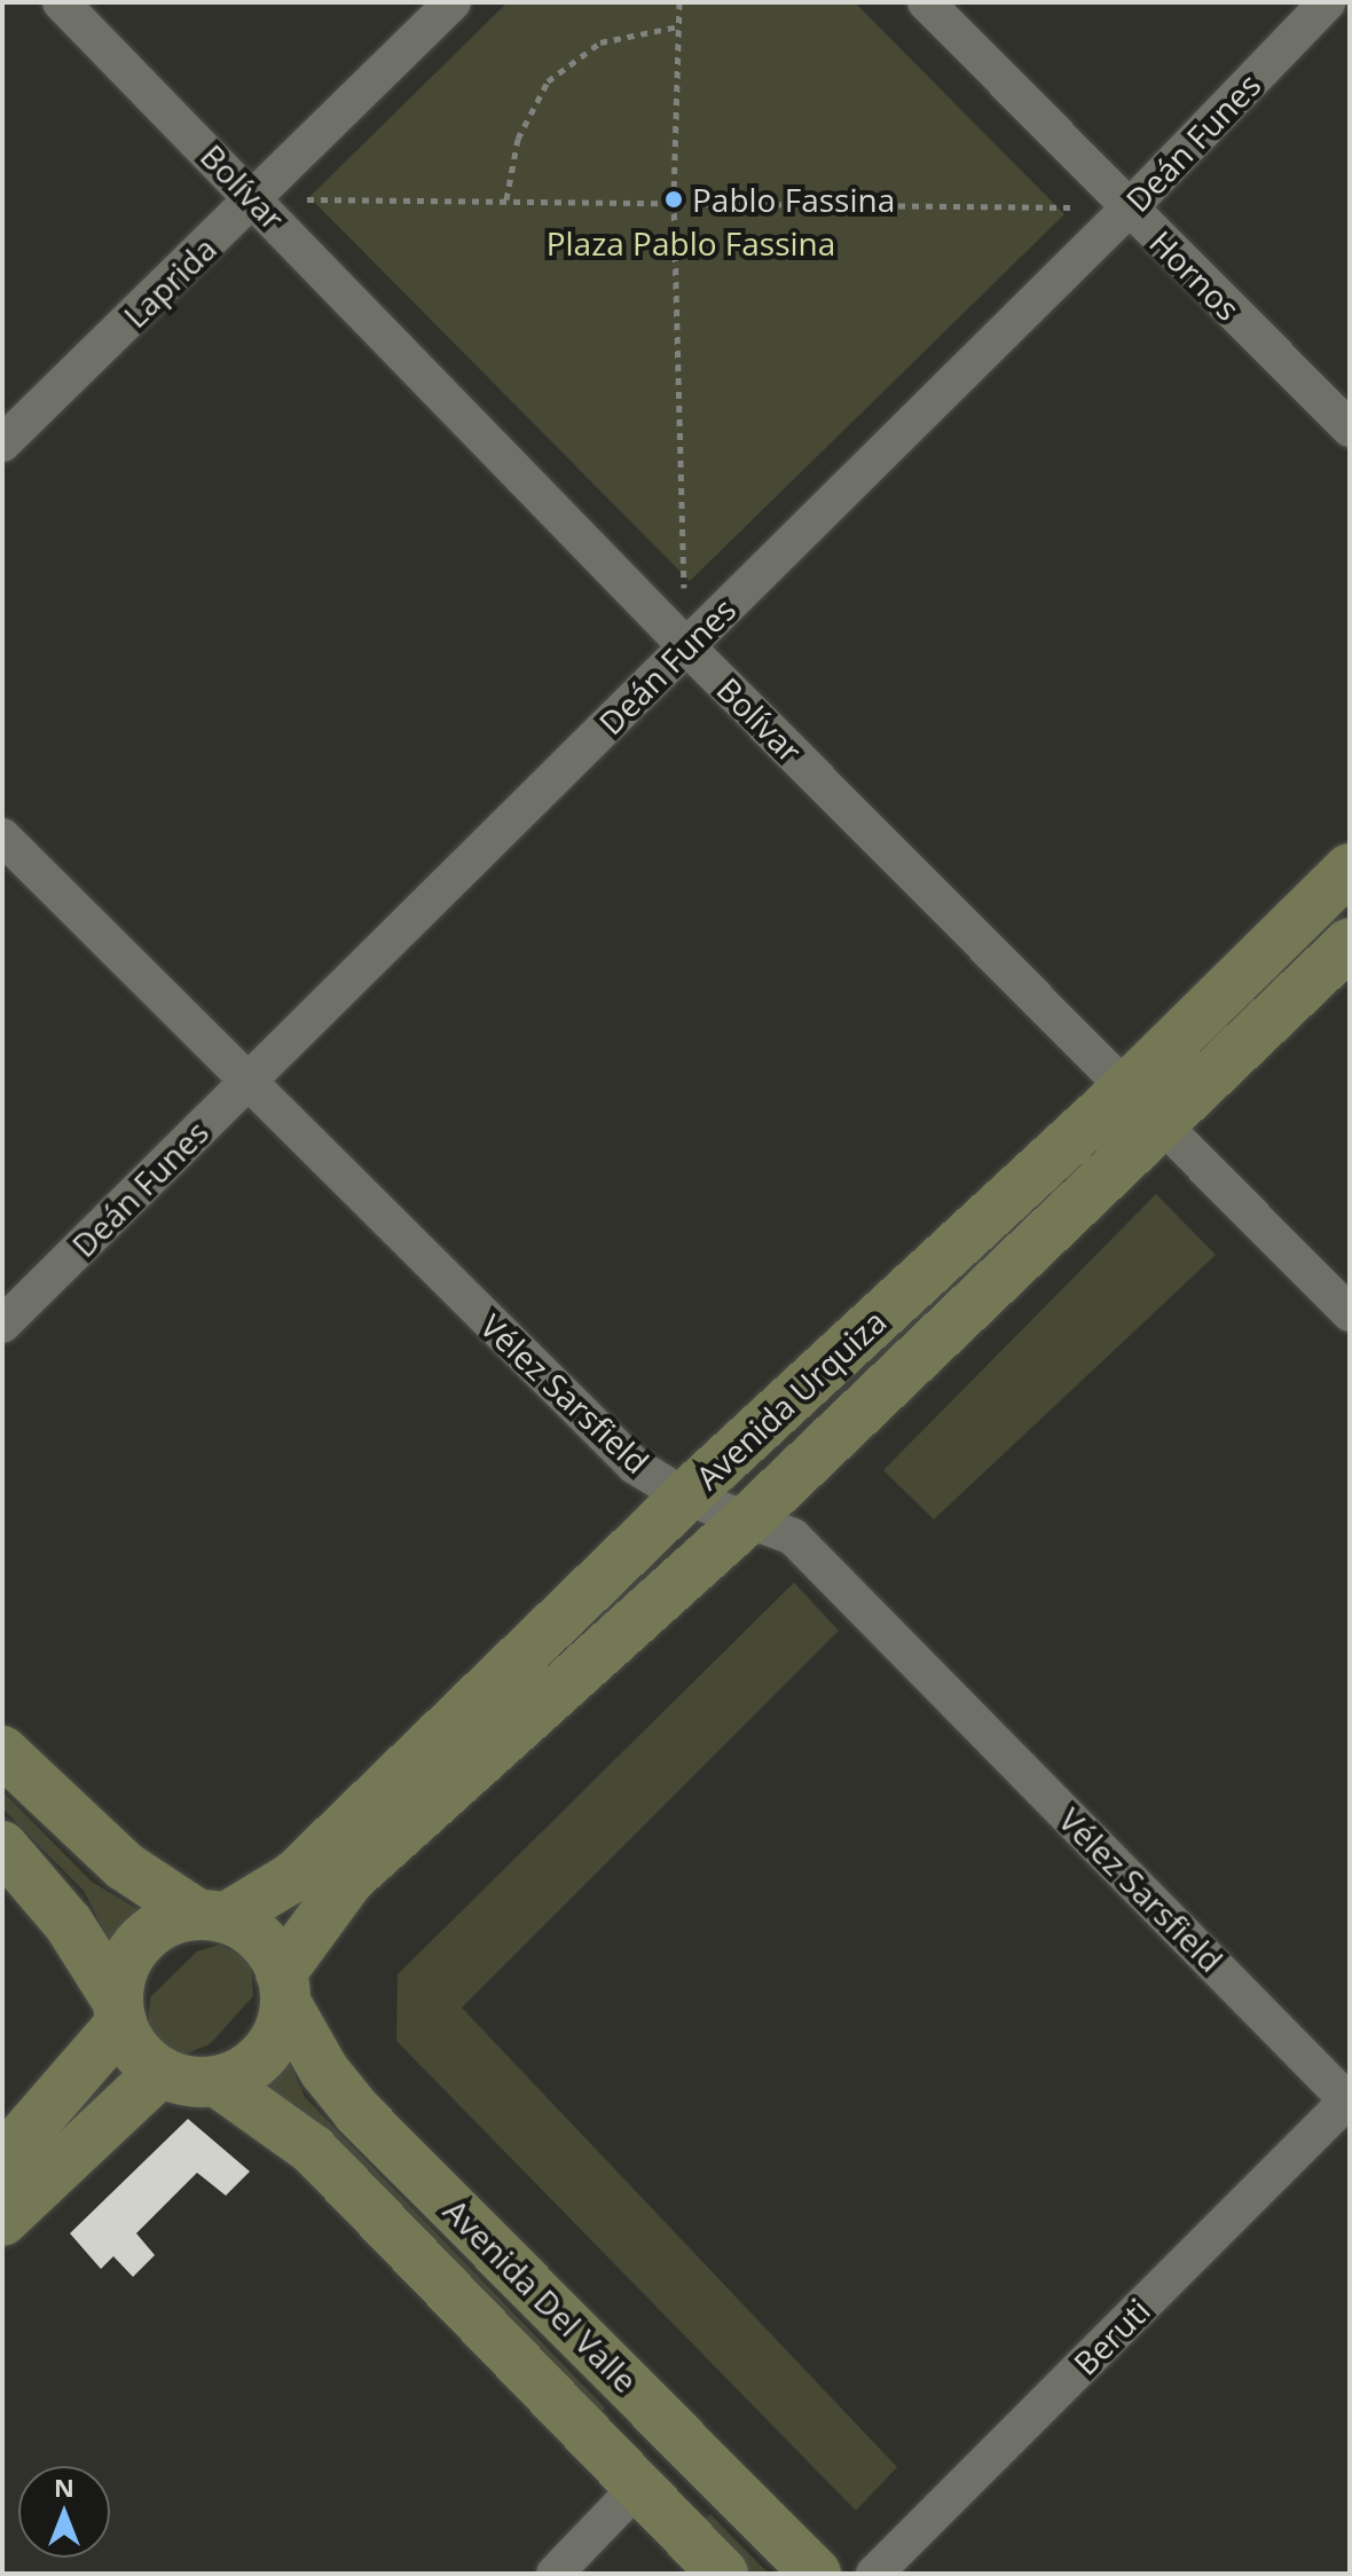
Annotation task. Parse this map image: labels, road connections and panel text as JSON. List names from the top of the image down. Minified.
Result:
{"streets":{"main road":["Avenida Urquiza","Avenida Del Valle"],"street":["Deán Funes","Bolívar","Hornos","Laprida","Vélez Sarsfield","Beruti"]},"crossings":[["Deán Funes","Bolívar"],["Deán Funes","Hornos"],["Deán Funes","Vélez Sarsfield"],["Bolívar","Laprida"],["Bolívar","Avenida Urquiza"],["Vélez Sarsfield","Avenida Urquiza"],["Vélez Sarsfield","Beruti"],["Avenida Urquiza","Avenida Del Valle"]],"parks":["Plaza Pablo Fassina"],"places":["Pablo Fassina"],"north":"top"}
